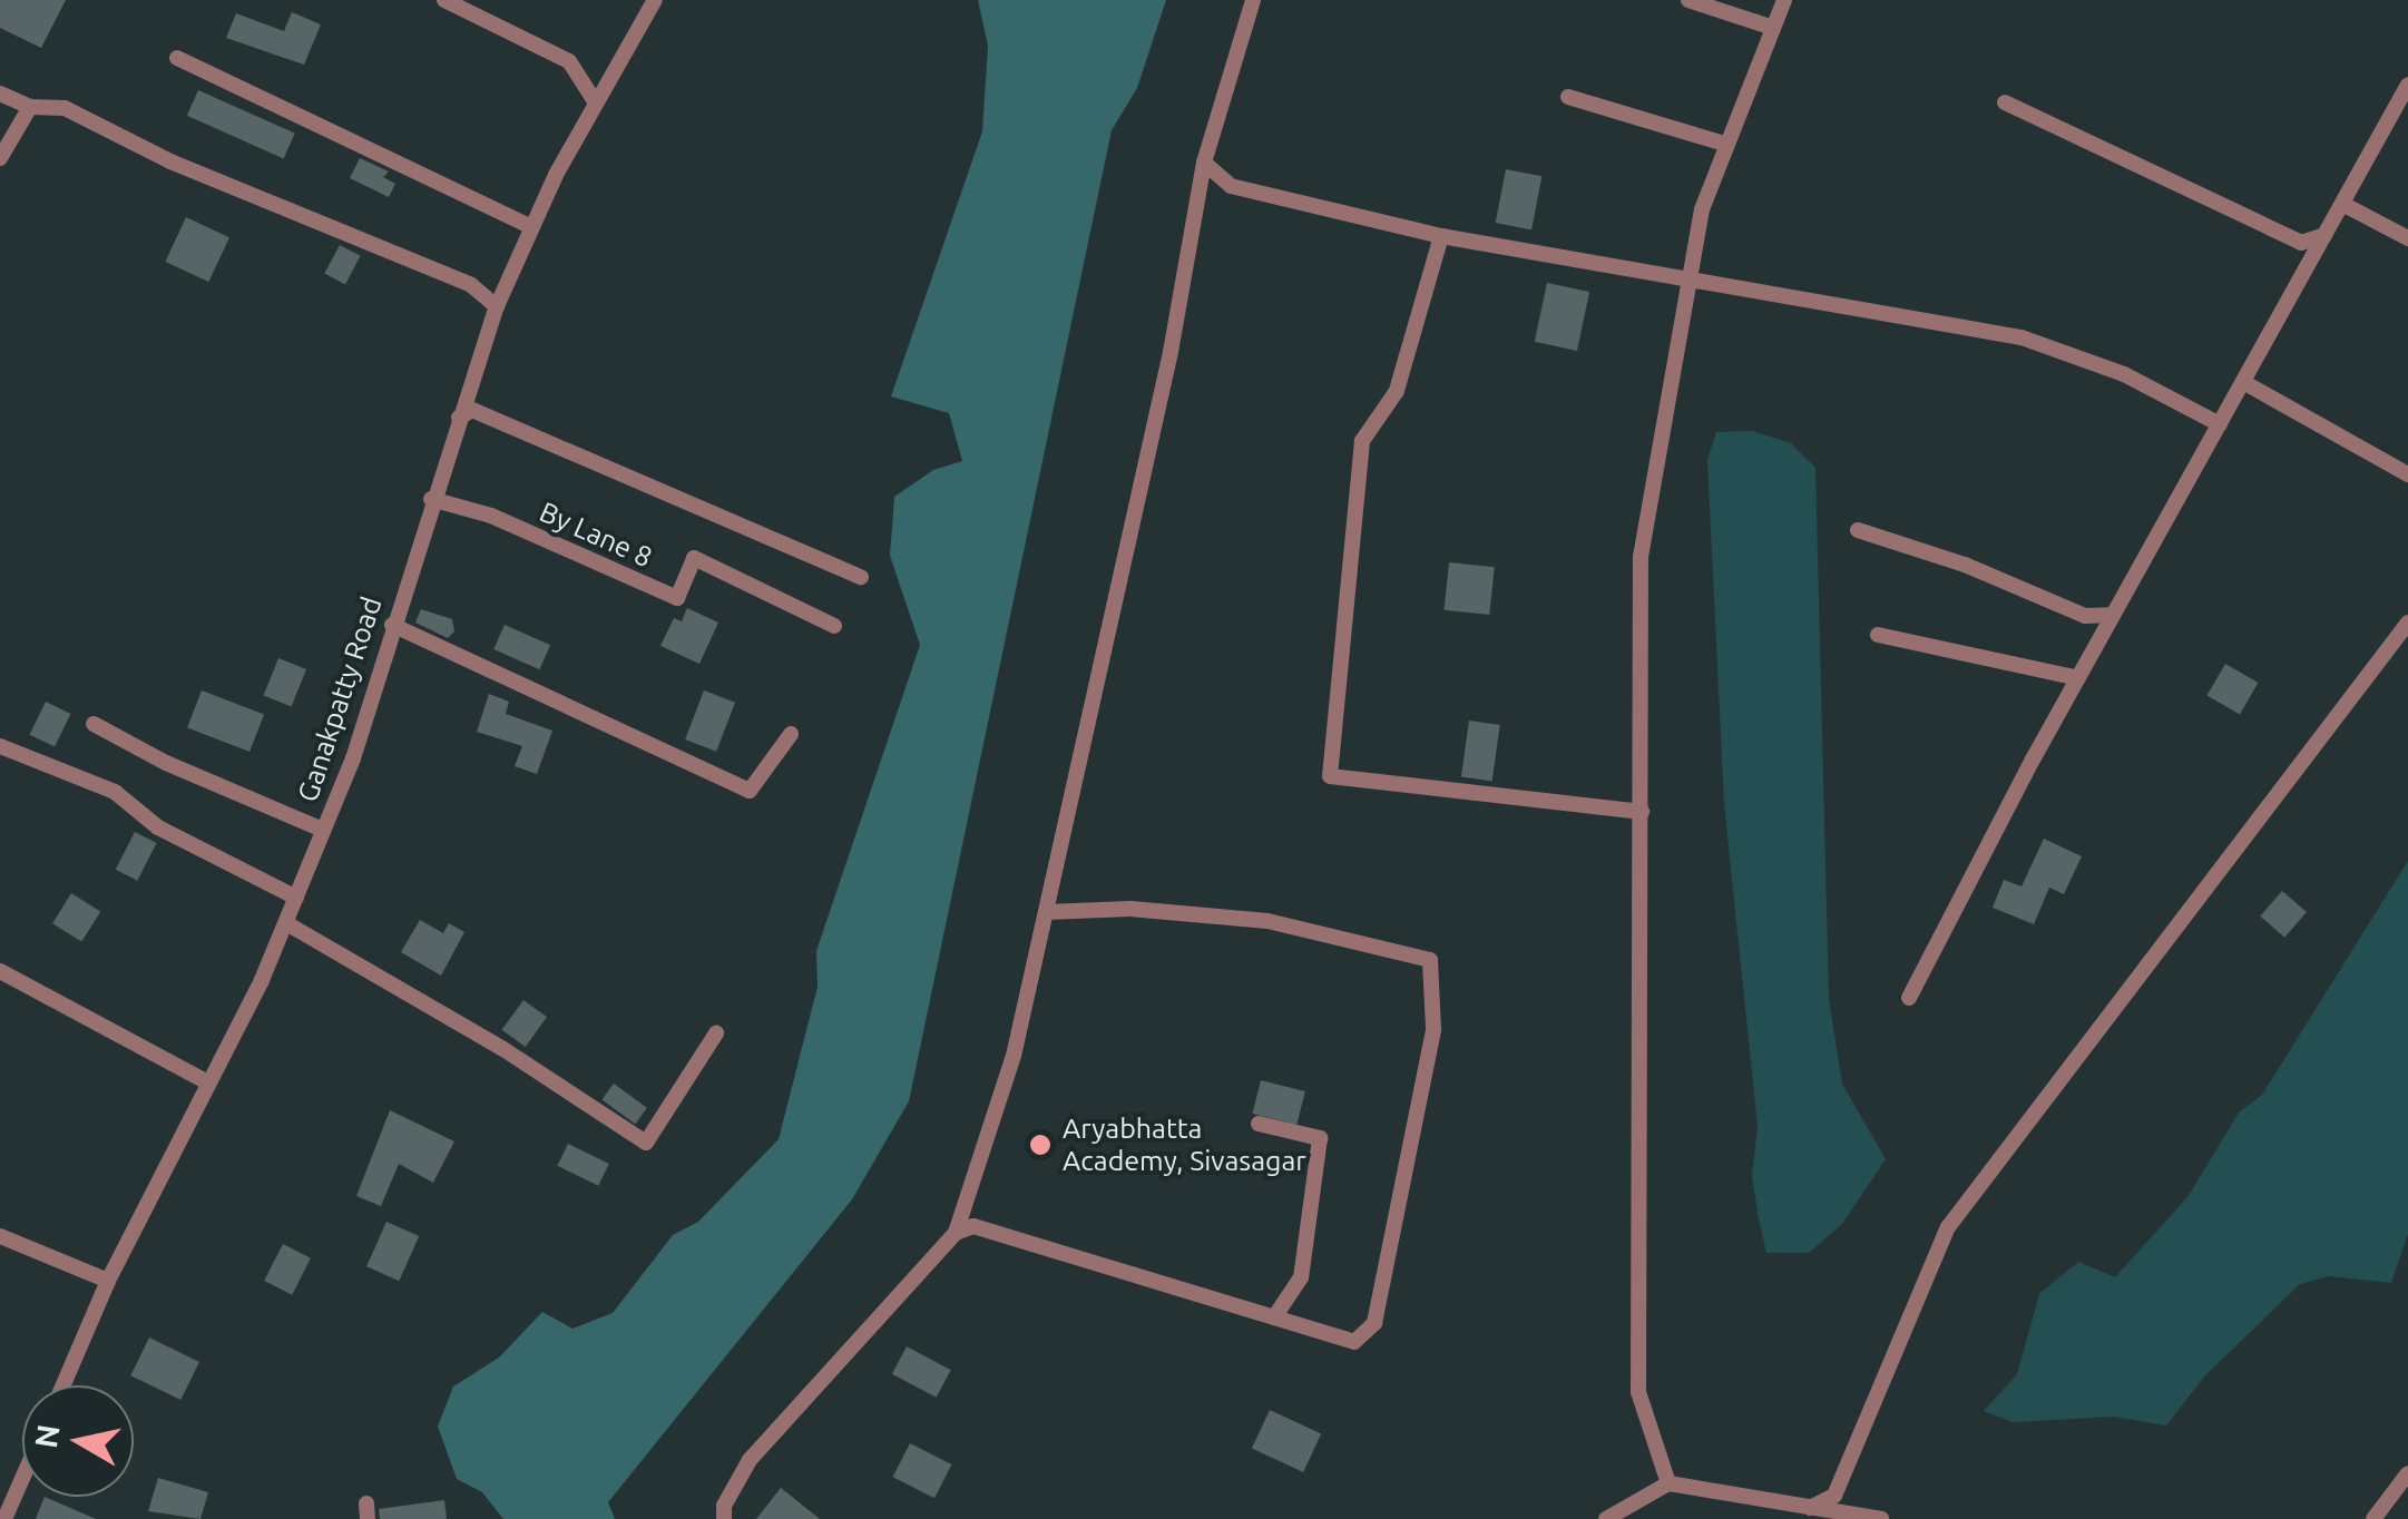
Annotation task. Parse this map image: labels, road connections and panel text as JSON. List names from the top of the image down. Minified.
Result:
{"streets":{"street":["By Lane 8","Ganakpatty Road"]},"crossings":[["By Lane 8","Ganakpatty Road"]],"places":["Aryabhatta Academy, Sivasagar"],"north":"left"}
